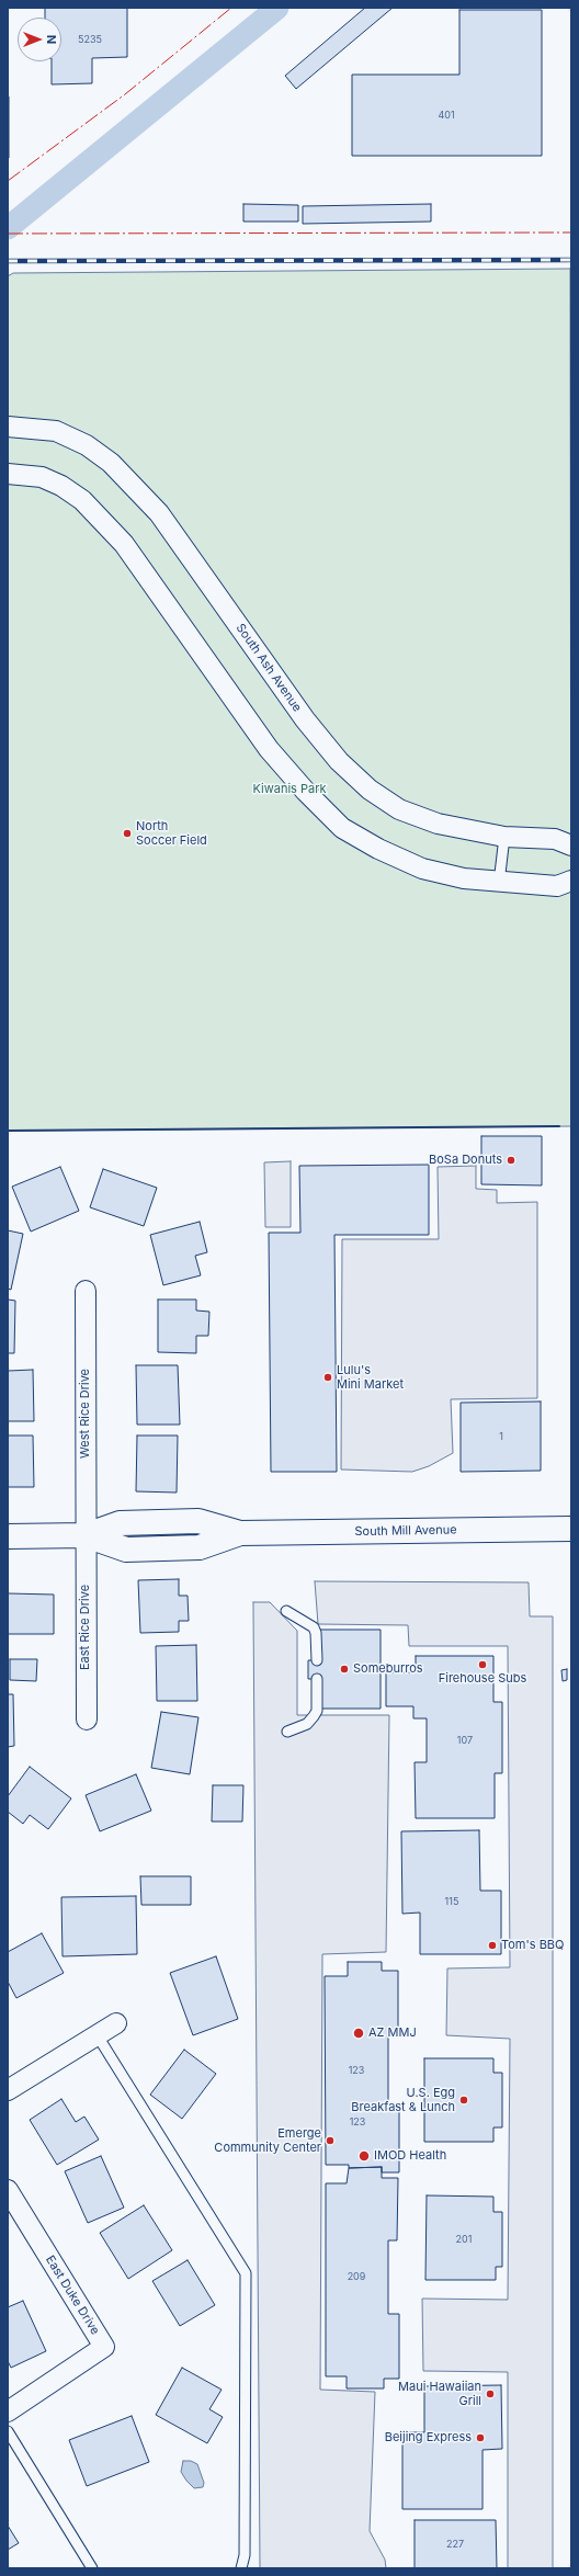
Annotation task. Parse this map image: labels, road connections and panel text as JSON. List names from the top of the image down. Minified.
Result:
{"streets":{"street":["South Ash Avenue","West Rice Drive","South Mill Avenue","East Rice Drive","East Duke Drive"]},"crossings":[["West Rice Drive","South Mill Avenue"],["West Rice Drive","East Rice Drive"],["South Mill Avenue","East Rice Drive"]],"parks":["Kiwanis Park"],"places":["North Soccer Field","BoSa Donuts","Lulu's Mini Market","Firehouse Subs","Someburros","Tom's BBQ","AZ MMJ","U.S. Egg Breakfast & Lunch","Emerge Community Center","IMOD Health","Maui Hawaiian Grill","Beijing Express"],"house_numbers":["5235","401","1","107","115","123","123","201","209","227"],"north":"right"}
